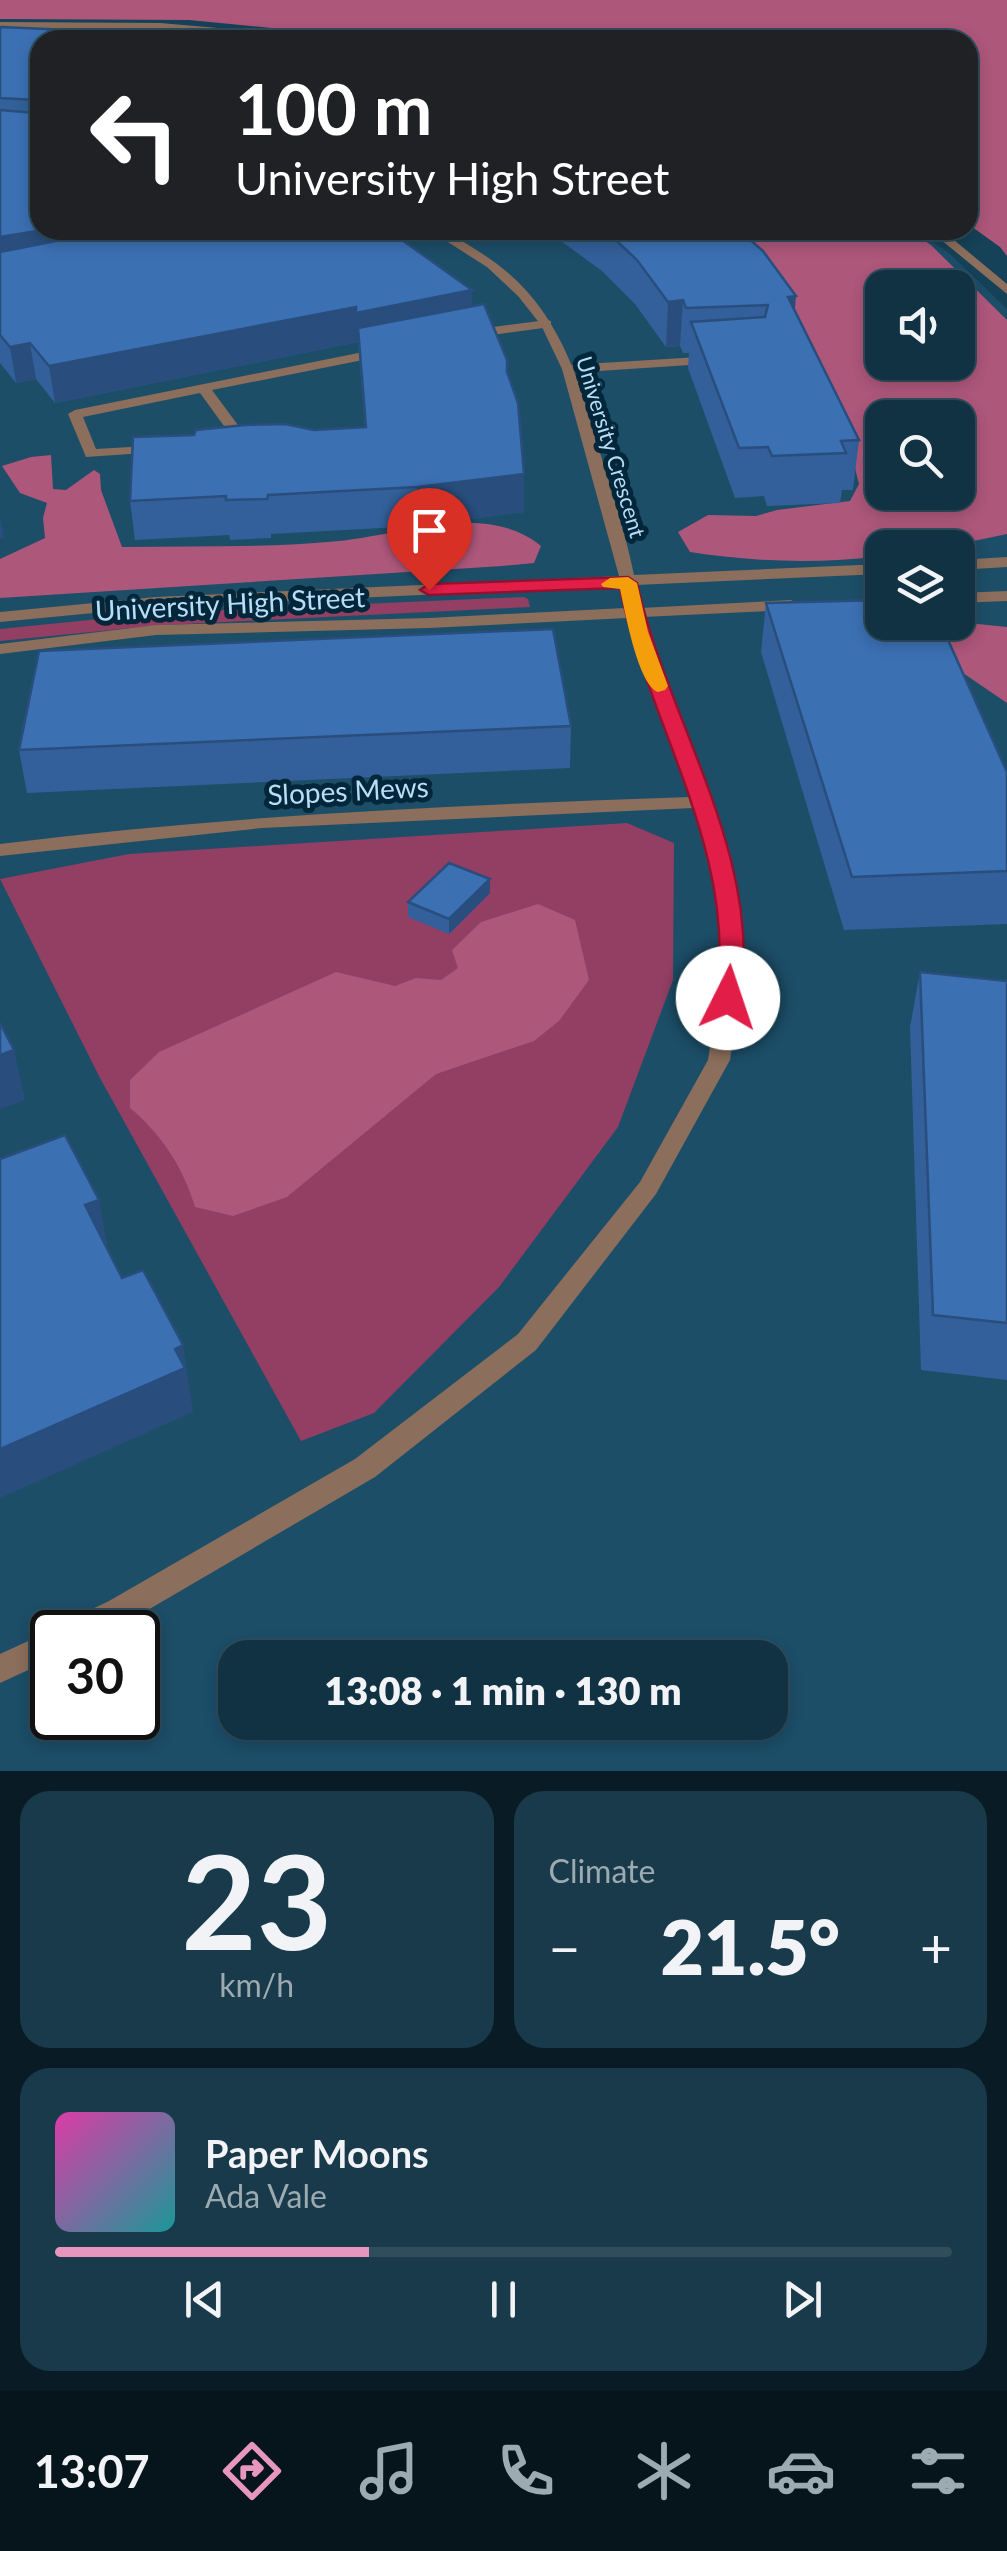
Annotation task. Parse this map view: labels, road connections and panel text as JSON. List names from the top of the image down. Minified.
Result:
{"streets":{"street":["University Crescent","University High Street","Slopes Mews"]},"crossings":[["University Crescent","University High Street"],["University Crescent","Slopes Mews"]],"page":{"turn":["100 m","University High Street"],"limit":"30","trip":"13:08 · 1 min · 130 m","tile":[["23","km/h"],"Climate"],"heat":["−","21.5°","+"],"song":["Paper Moons","Ada Vale"],"tabs":"13:07"}}
